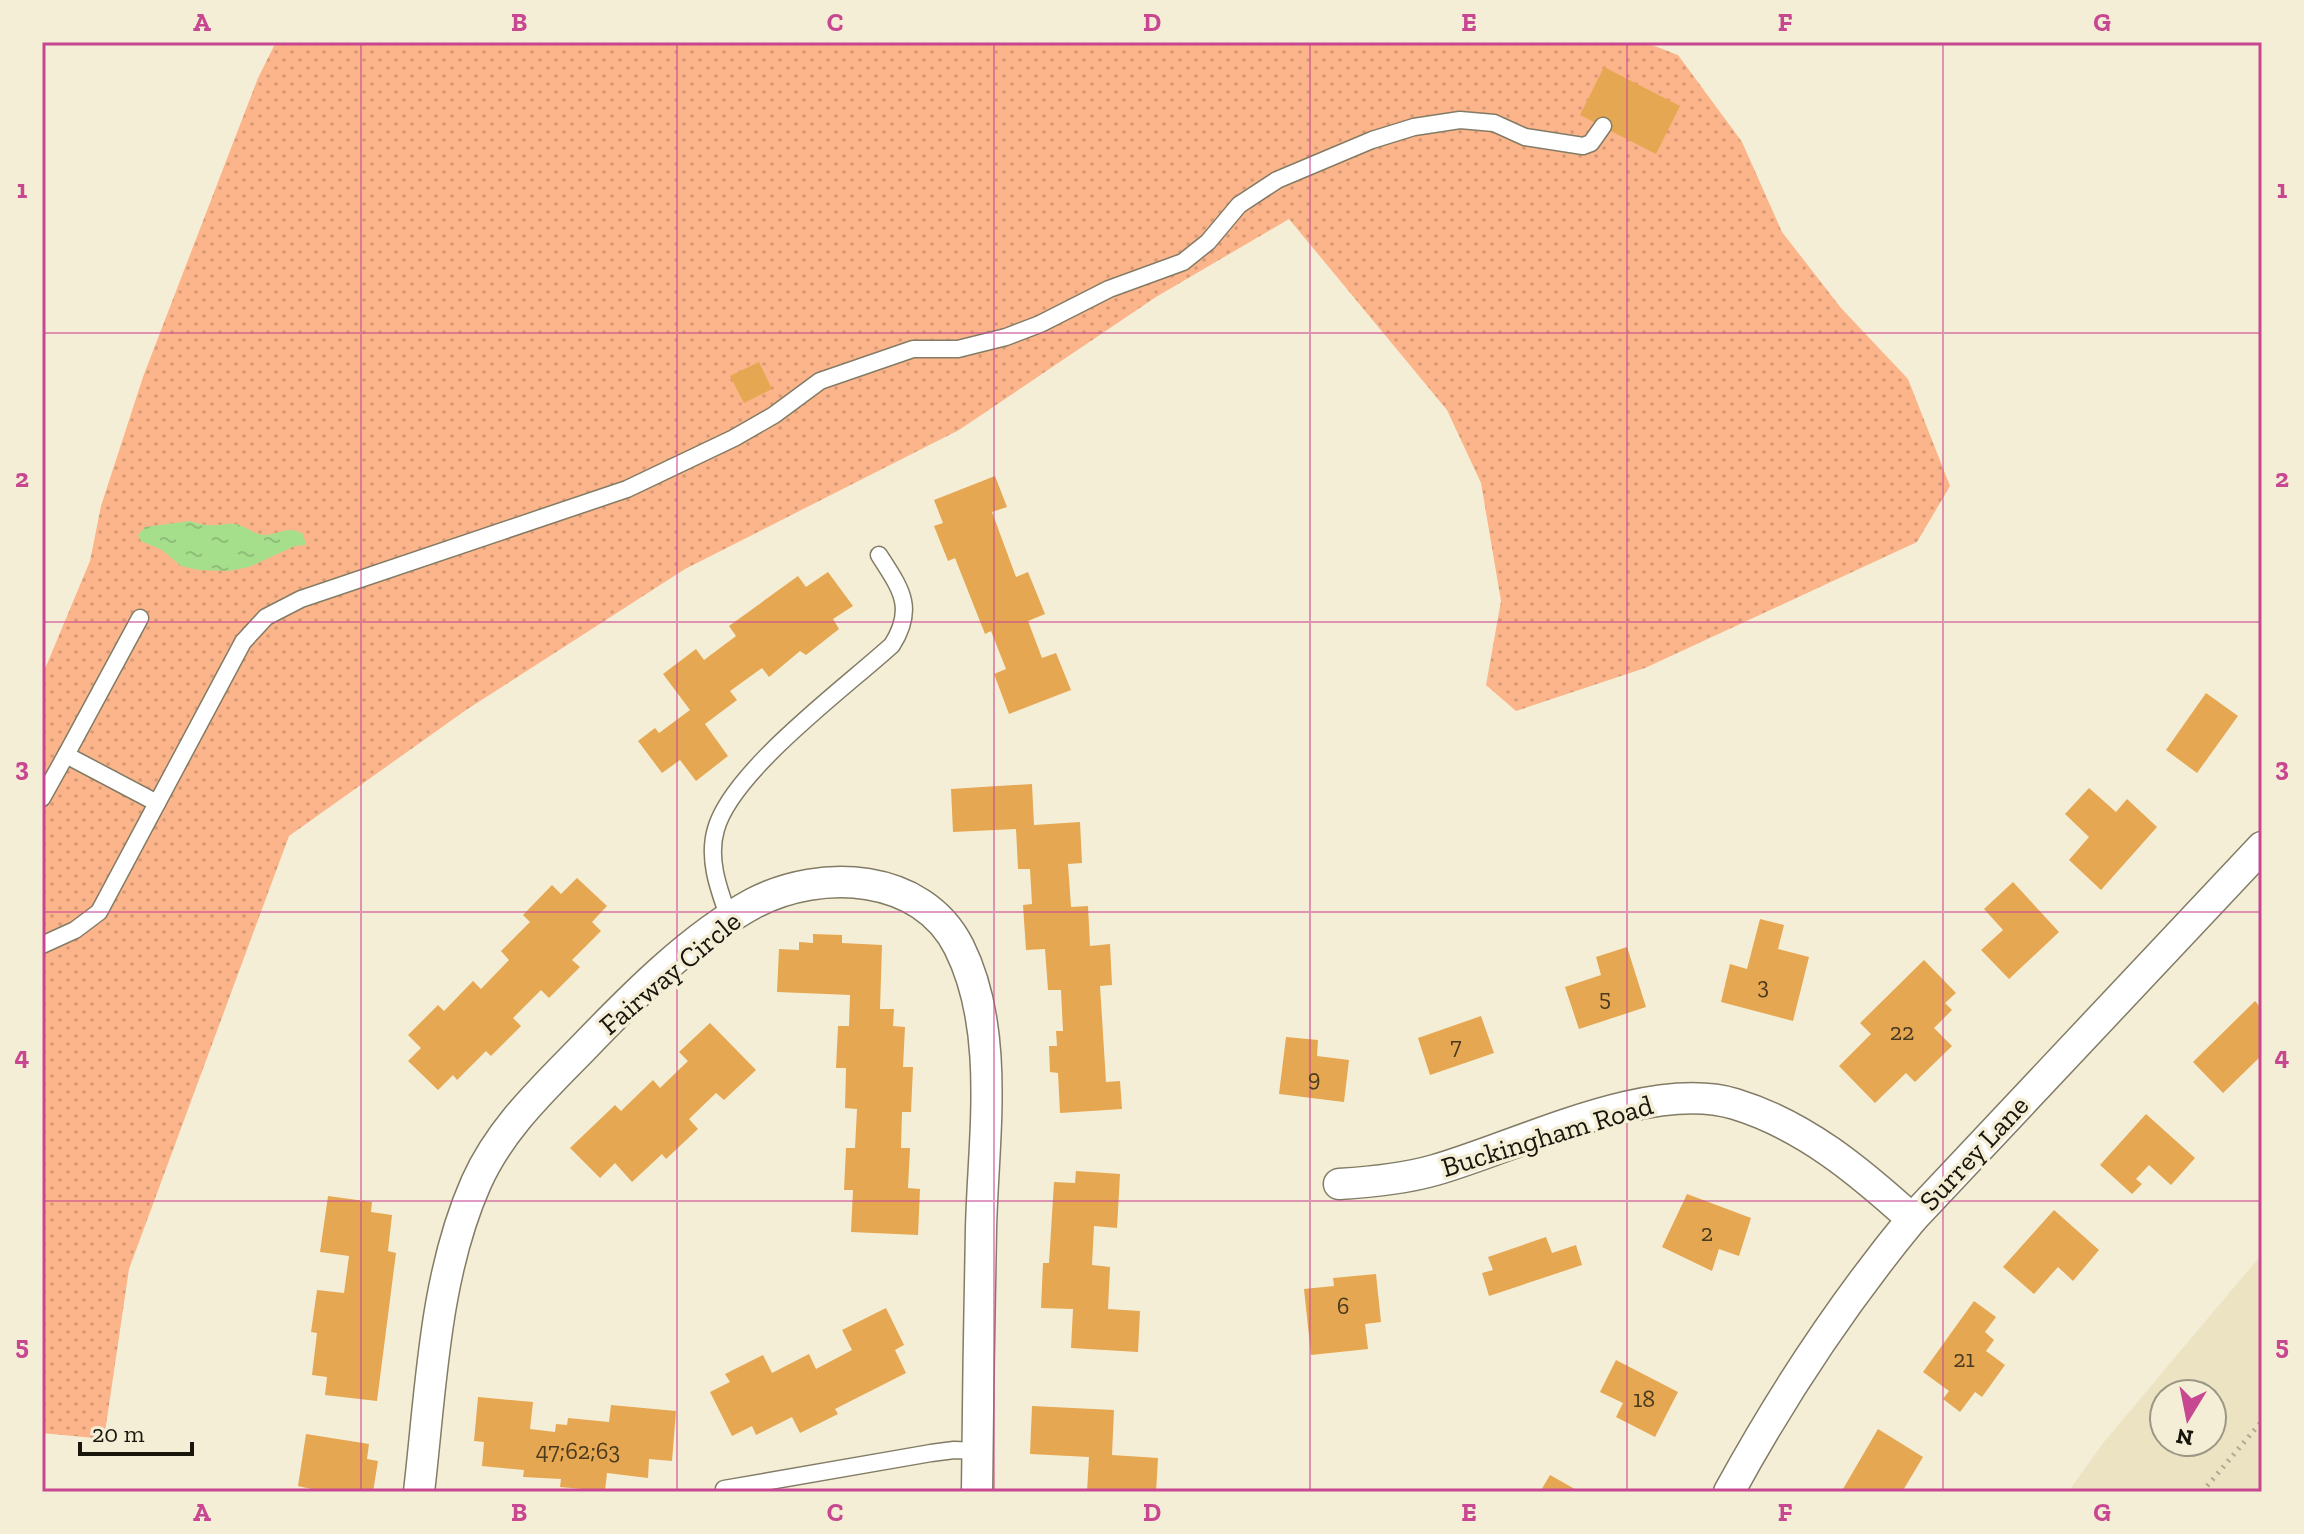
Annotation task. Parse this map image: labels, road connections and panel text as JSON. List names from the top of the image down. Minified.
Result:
{"streets":{"street":["Fairway Circle","Buckingham Road","Surrey Lane"]},"crossings":[["Buckingham Road","Surrey Lane"]],"house_numbers":["3","5","22","7","9","2","6","21","18","47;62;63"],"scale_bar":"20 m","north":"bottom","grid":{"columns":["A","B","C","D","E","F","G"],"rows":["1","2","3","4","5"]}}
